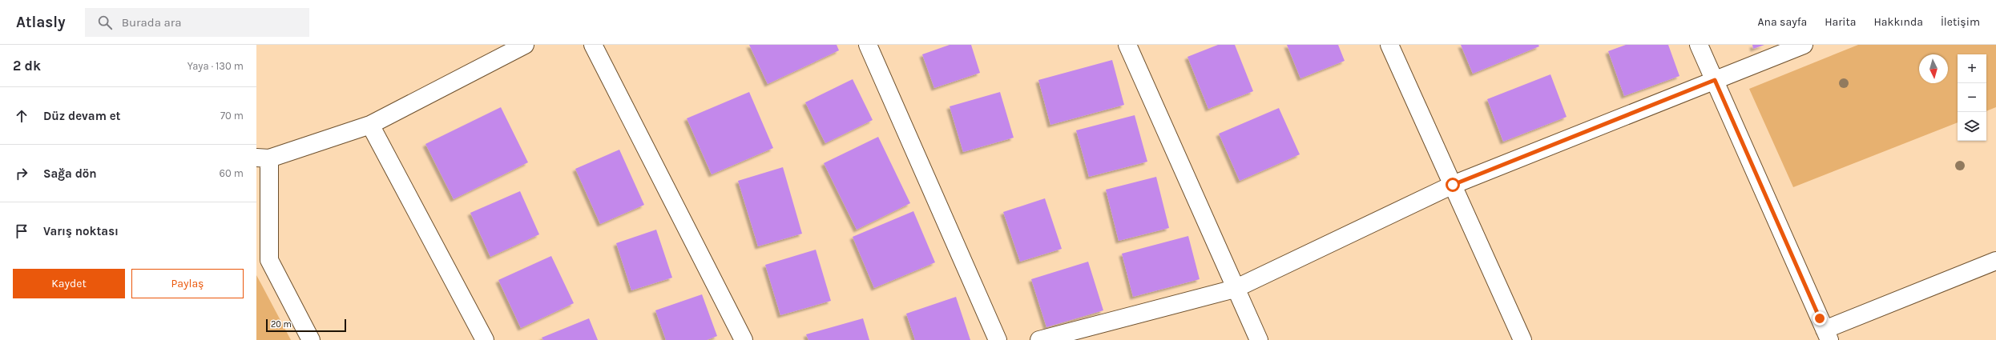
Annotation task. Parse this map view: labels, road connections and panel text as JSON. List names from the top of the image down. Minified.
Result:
{"scale_bar":"20 m","north":"bottom","page":{"header":"Atlasly","search":"Burada ara","nav":["Ana sayfa","Harita","Hakkında","İletişim"],"heading":["2 dk","Yaya · 130 m"],"map_buttons":["+","−"],"list":[["Düz devam et","70 m"],["Sağa dön","60 m"],"Varış noktası"],"buttons":["Kaydet","Paylaş"],"scale":"20 m"}}
